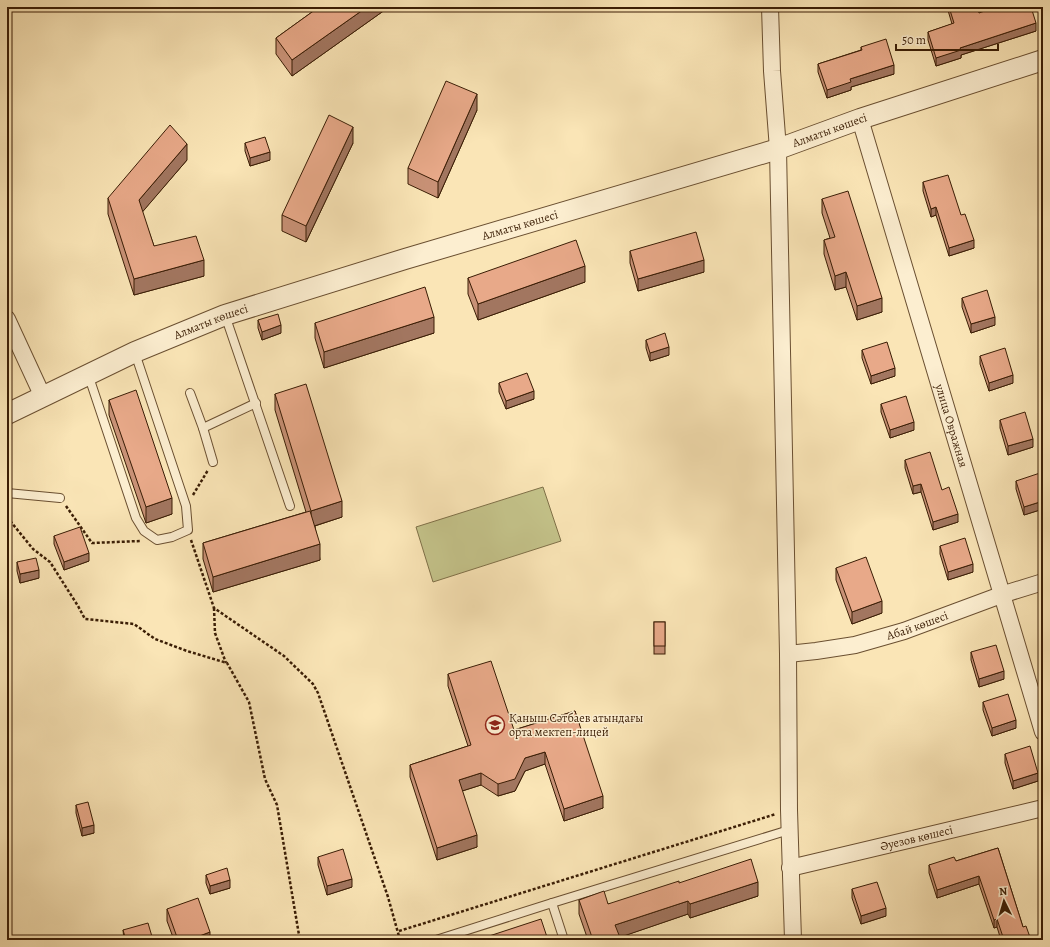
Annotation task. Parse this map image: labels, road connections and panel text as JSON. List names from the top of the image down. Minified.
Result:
{"streets":{"street":["Алматы көшесі","улица Овражная","Абай көшесі","Әуезов көшесі"]},"crossings":[["Алматы көшесі","улица Овражная"],["улица Овражная","Абай көшесі"]],"places":{"school or university":["Қаныш Сәтбаев атындағы орта мектеп-лицей"]},"scale_bar":"50 m","north":"top"}
